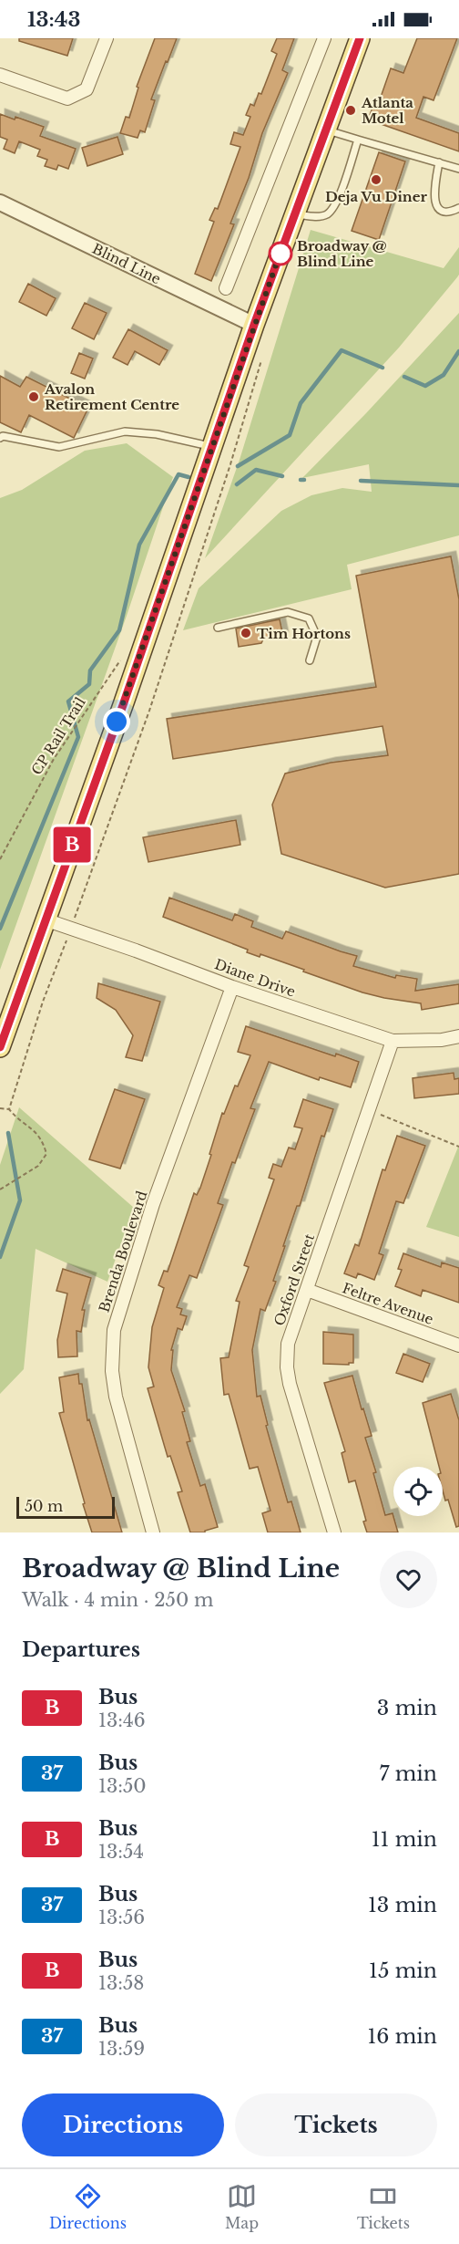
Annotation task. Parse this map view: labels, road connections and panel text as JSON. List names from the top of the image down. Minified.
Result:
{"streets":{"street":["Blind Line","Diane Drive","Brenda Boulevard","Oxford Street","Feltre Avenue"],"path":["CP Rail Trail"]},"crossings":[["Diane Drive","Brenda Boulevard"],["Diane Drive","Oxford Street"],["Oxford Street","Feltre Avenue"]],"places":["Atlanta Motel","Deja Vu Diner","Broadway @ Blind Line","Avalon Retirement Centre","Tim Hortons"],"lines":["bus line B"],"scale_bar":"50 m","page":{"status":"13:43","on_map":"B","scale":"50 m","heading":[["Broadway @ Blind Line","Walk · 4 min · 250 m"],"Departures"],"list":[{"mark":"B","name":"Bus","note":"13:46","value":"3 min"},{"mark":"37","name":"Bus","note":"13:50","value":"7 min"},{"mark":"B","name":"Bus","note":"13:54","value":"11 min"},{"mark":"37","name":"Bus","note":"13:56","value":"13 min"},{"mark":"B","name":"Bus","note":"13:58","value":"15 min"},{"mark":"37","name":"Bus","note":"13:59","value":"16 min"}],"buttons":["Directions","Tickets"],"tabs":["Directions","Map","Tickets"]}}
